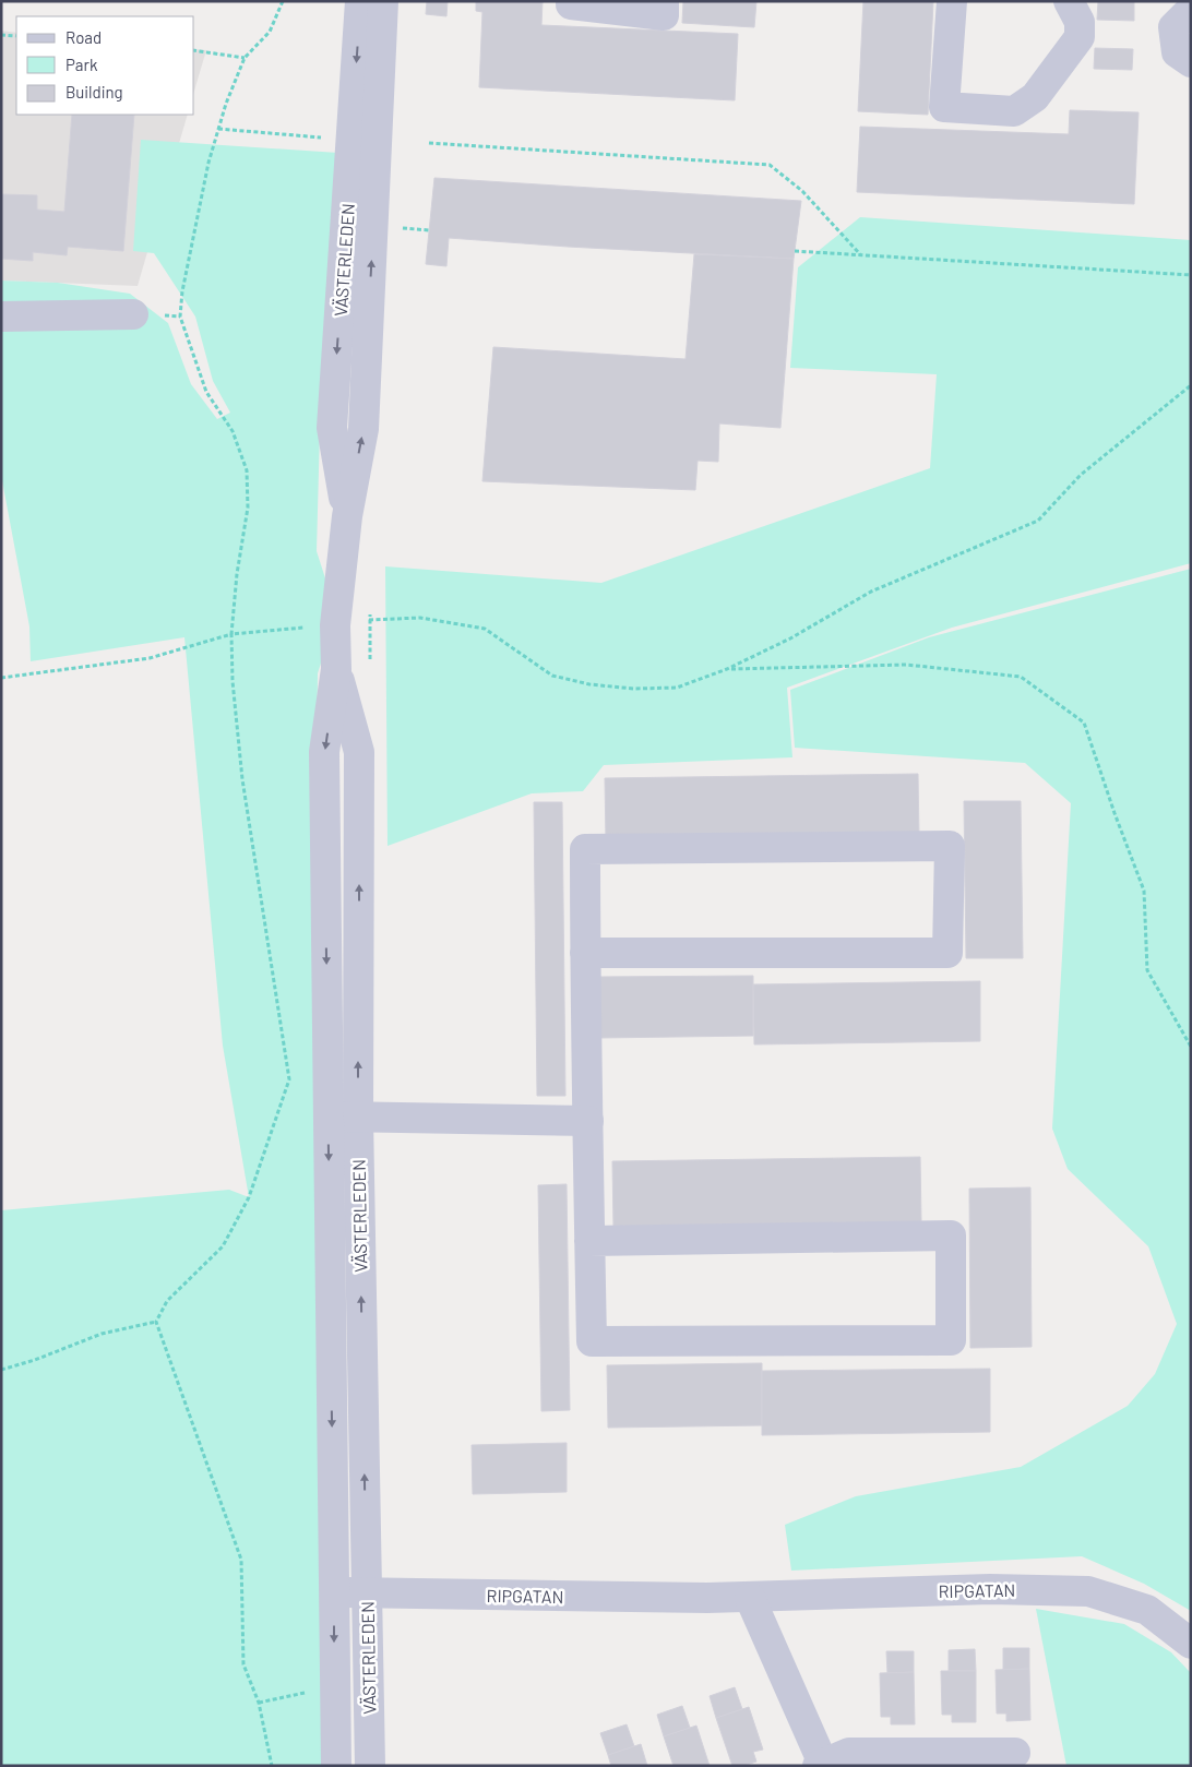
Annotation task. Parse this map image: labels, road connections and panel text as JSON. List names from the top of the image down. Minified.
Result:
{"streets":{"street":["VÄSTERLEDEN","RIPGATAN"]},"crossings":[["VÄSTERLEDEN","RIPGATAN"]],"legend":["Road","Park","Building"]}
